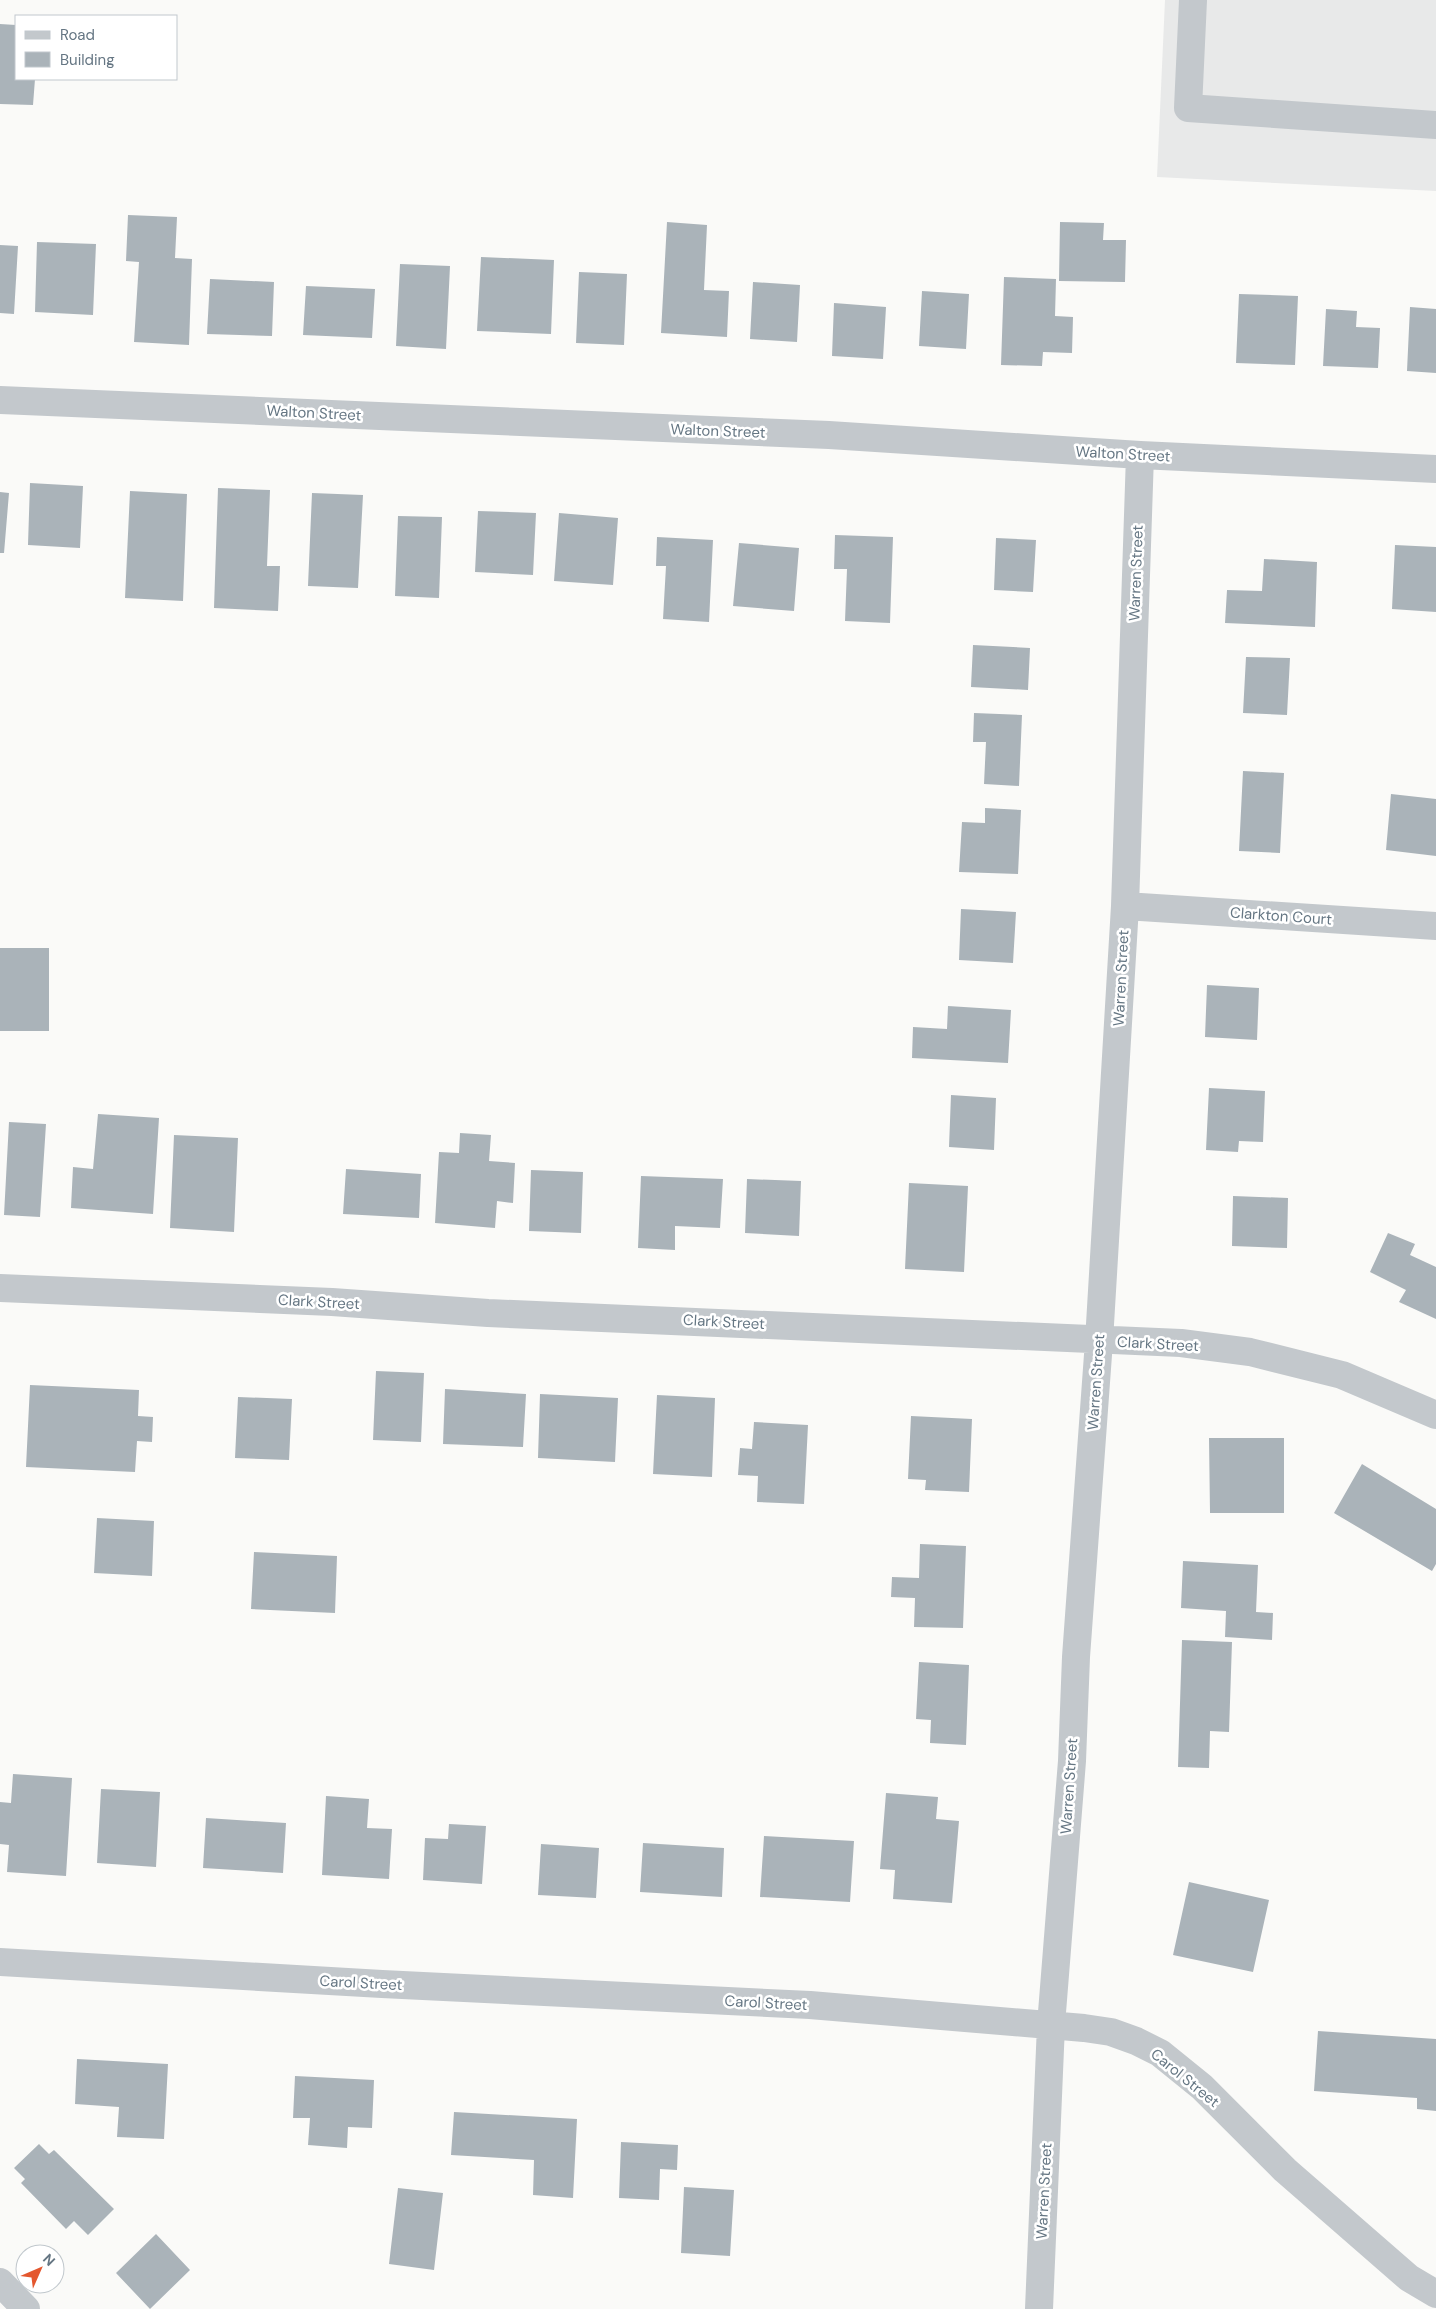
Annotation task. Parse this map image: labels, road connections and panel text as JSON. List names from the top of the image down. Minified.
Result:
{"streets":{"street":["Walton Street","Warren Street","Clarkton Court","Clark Street","Carol Street"]},"crossings":[["Walton Street","Warren Street"],["Warren Street","Clarkton Court"],["Warren Street","Clark Street"],["Warren Street","Carol Street"]],"legend":["Road","Building"],"north":"top right"}
